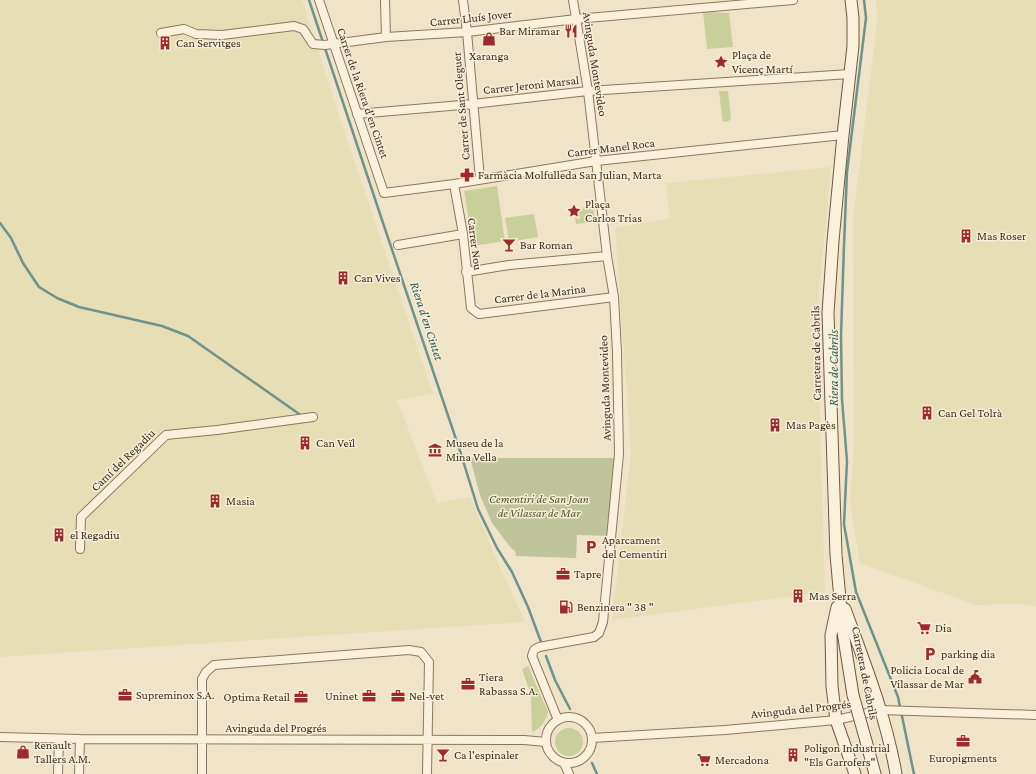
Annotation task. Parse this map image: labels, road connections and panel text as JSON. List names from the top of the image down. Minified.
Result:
{"streets":{"street":["Carrer Lluís Jover","Avinguda Montevideo","Carrer Jeroni Marsal","Carrer de la Riera d'en Cintet","Carrer de Sant Oleguer","Carrer Manel Roca","Carrer Nou","Carrer de la Marina","Carretera de Cabrils","Camí del Regadiu","Avinguda del Progrés"]},"crossings":[["Carrer Lluís Jover","Avinguda Montevideo"],["Carrer Lluís Jover","Carrer de la Riera d'en Cintet"],["Carrer Lluís Jover","Carrer de Sant Oleguer"],["Avinguda Montevideo","Carrer Jeroni Marsal"],["Avinguda Montevideo","Carrer Manel Roca"],["Avinguda Montevideo","Carrer de la Marina"],["Avinguda Montevideo","Avinguda del Progrés"],["Carrer Jeroni Marsal","Carrer de la Riera d'en Cintet"],["Carrer Jeroni Marsal","Carrer de Sant Oleguer"],["Carrer Jeroni Marsal","Carretera de Cabrils"],["Carrer de la Riera d'en Cintet","Carrer Manel Roca"],["Carrer de Sant Oleguer","Carrer Manel Roca"],["Carrer Manel Roca","Carrer Nou"],["Carrer Manel Roca","Carretera de Cabrils"],["Carrer Nou","Carrer de la Marina"]],"water":["Riera d'en Cintet","Riera de Cabrils"],"parks":["Cementiri de San Joan de Vilassar de Mar"],"places":{"restaurant":["Bar Miramar"],"shop":["Xaranga","Renault Tallers A.M."],"building":["Can Servitges","Mas Roser","Can Vives","Can Gel Tolrà","Mas Pagès","Can Veïl","Masia","el Regadiu","Mas Serra","Poligon Industrial \"Els Garrofers\""],"place":["Plaça de Vicenç Martí","Plaça Carlos Trias"],"pharmacy":["Farmàcia Molfulleda San Julian, Marta"],"bar":["Bar Roman","Ca l'espinaler"],"museum":["Museu de la Mina Vella"],"parking":["Aparcament del Cementiri","parking dia"],"office":["Tapre","Tiera Rabassa S.A.","Supreminox S.A.","Uninet","Nel-vet","Optima Retail","Europigments"],"fuel station":["Benzinera \" 38 \""],"supermarket":["Dia","Mercadona"],"public building":["Policia Local de Vilassar de Mar"]}}
